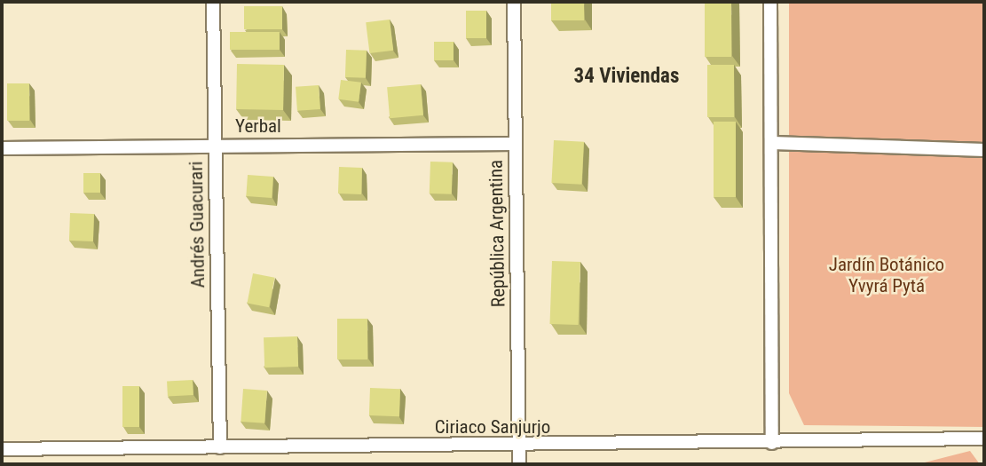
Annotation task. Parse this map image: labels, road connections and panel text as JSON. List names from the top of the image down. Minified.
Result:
{"streets":{"street":["Yerbal","Andrés Guacurari","República Argentina","Ciriaco Sanjurjo"]},"crossings":[["Yerbal","Andrés Guacurari"],["Yerbal","República Argentina"],["Andrés Guacurari","Ciriaco Sanjurjo"],["República Argentina","Ciriaco Sanjurjo"]],"districts":["34 Viviendas"],"parks":["Jardín Botánico Yvyrá Pytá"]}
